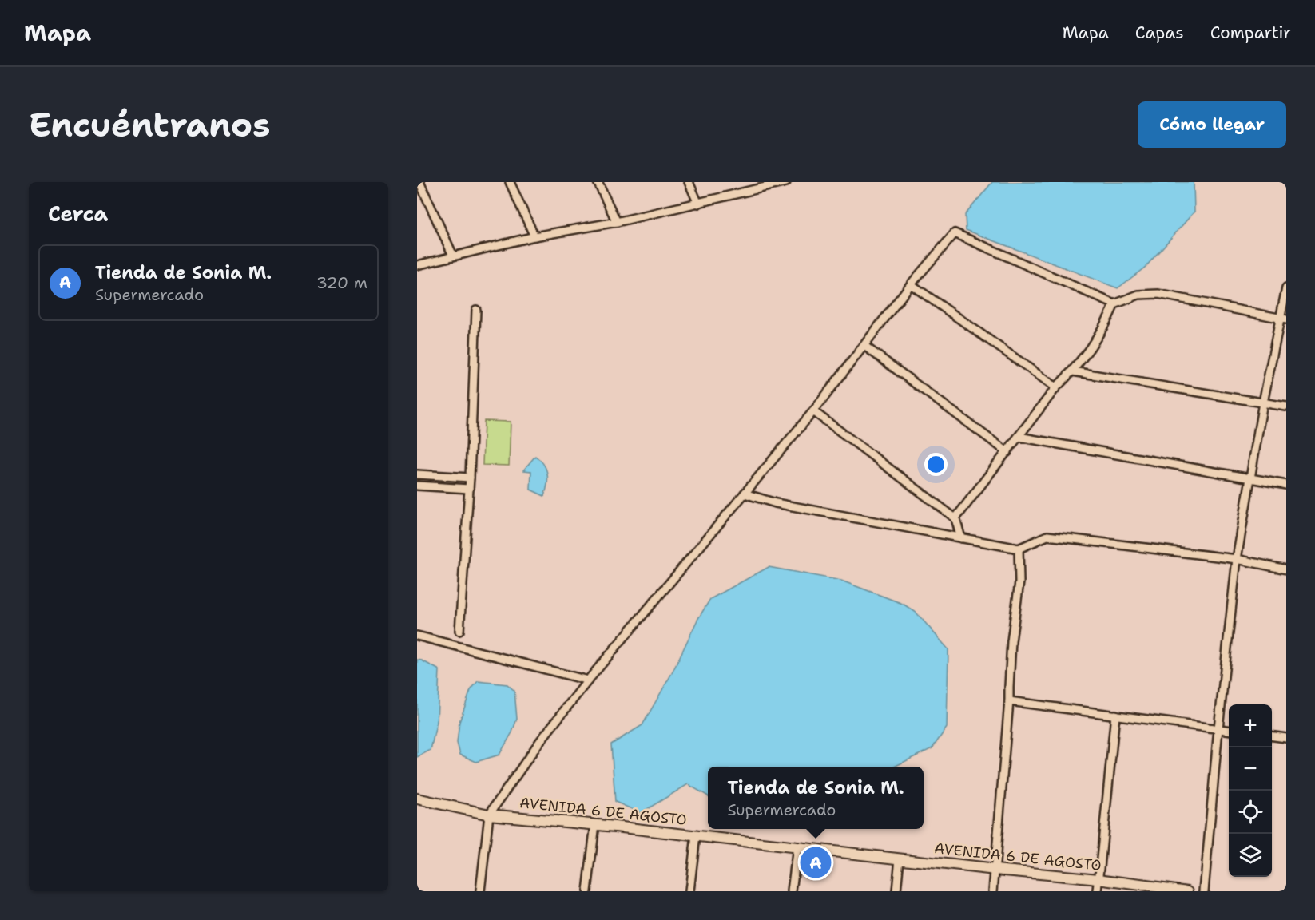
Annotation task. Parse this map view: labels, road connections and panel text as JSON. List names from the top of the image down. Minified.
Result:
{"streets":{"street":["AVENIDA 6 DE AGOSTO"]},"page":{"header":"Mapa","nav":["Mapa","Capas","Compartir"],"buttons":"Cómo llegar","title":"Encuéntranos","heading":"Cerca","list":[{"mark":"A","name":"Tienda de Sonia M.","note":"Supermercado","value":"320 m"}],"map_buttons":["+","−"],"popup":["Tienda de Sonia M.","Supermercado"],"pins":"A"}}
